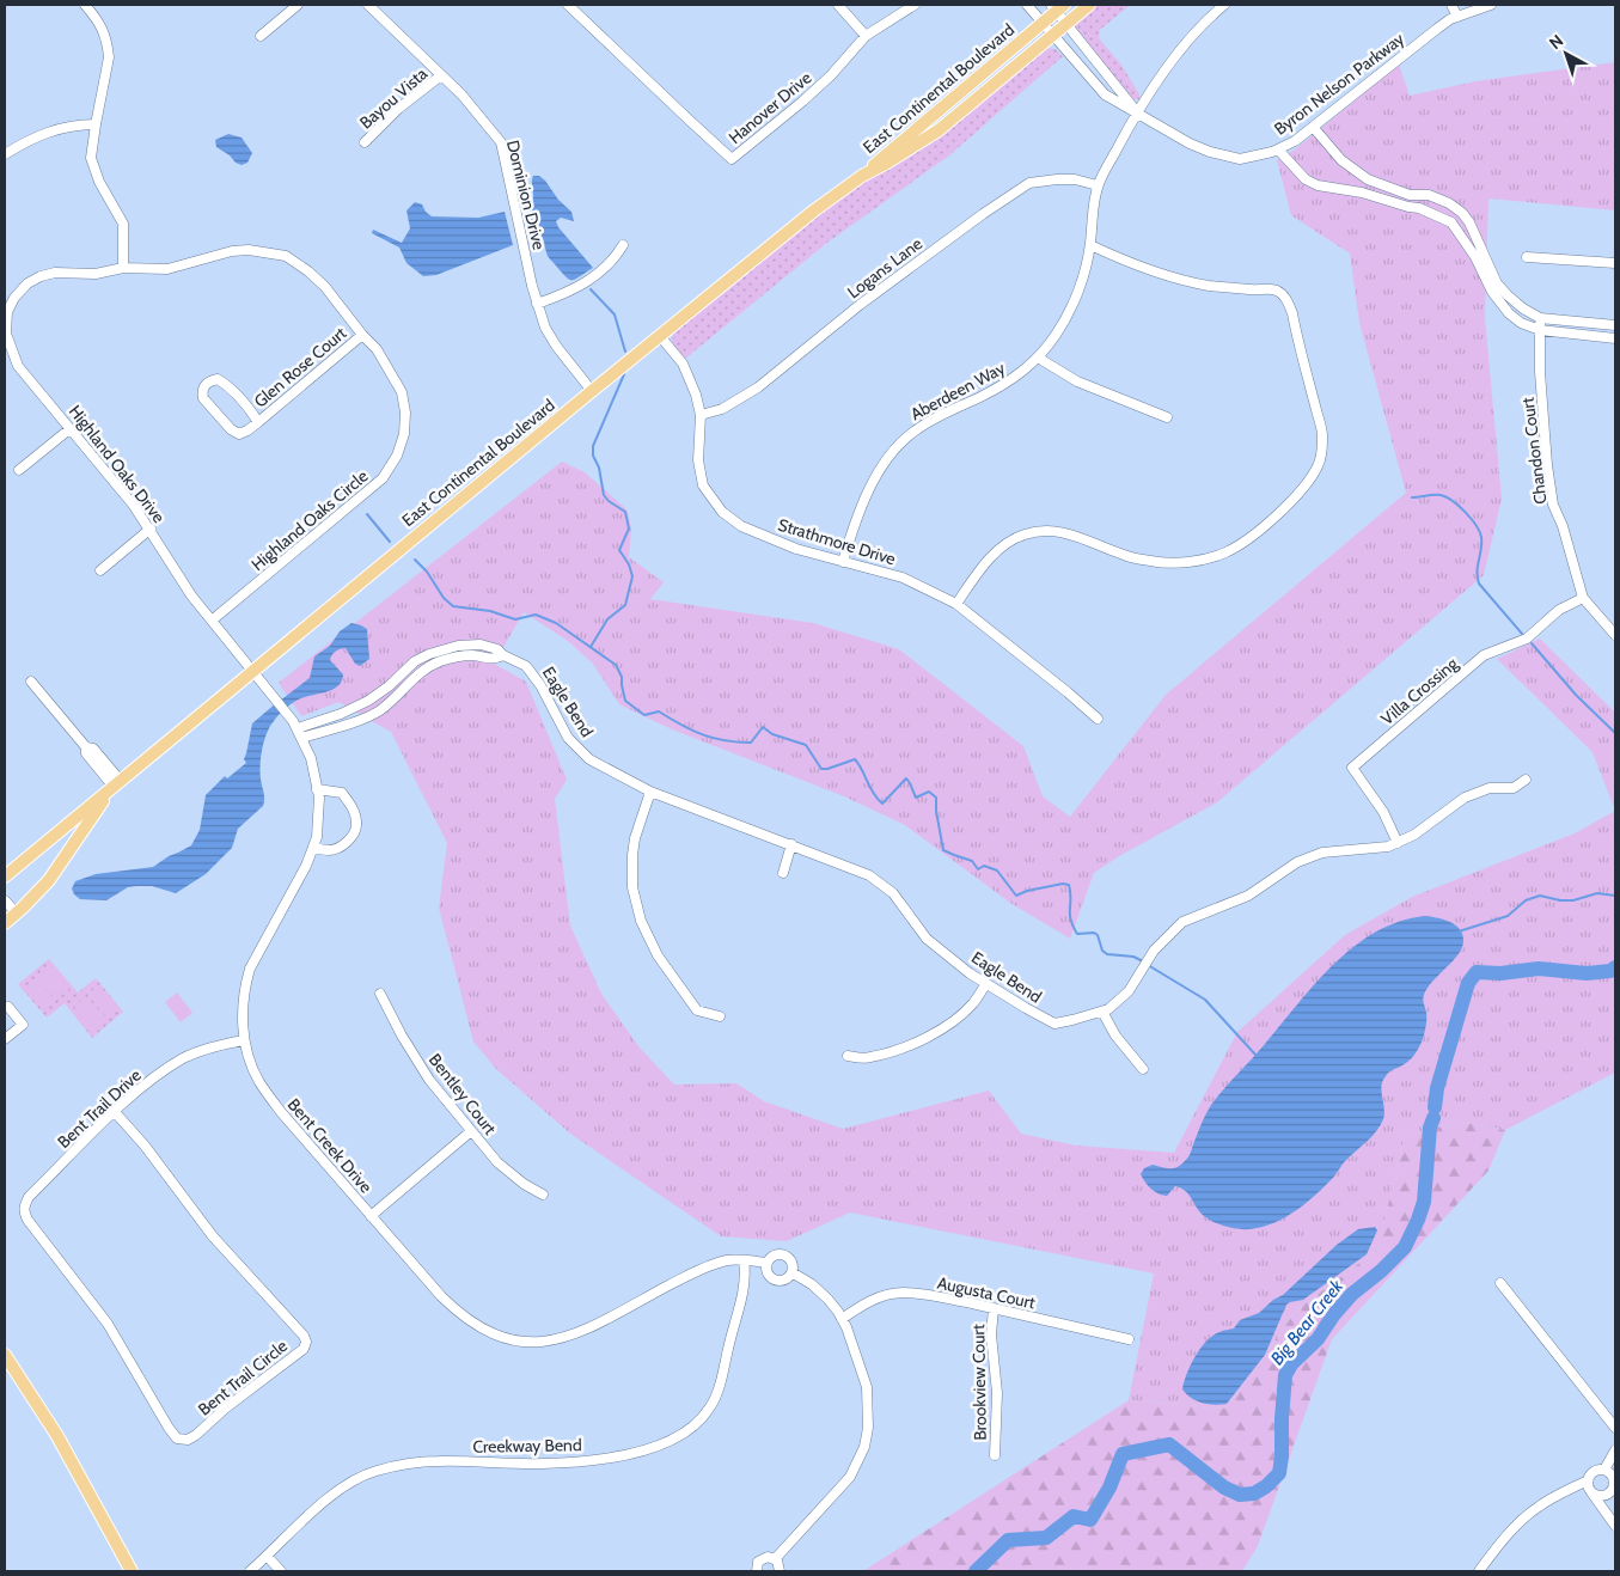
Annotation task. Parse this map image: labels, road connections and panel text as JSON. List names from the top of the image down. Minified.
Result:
{"streets":{"main road":["East Continental Boulevard"],"street":["Byron Nelson Parkway","Bayou Vista","Hanover Drive","Dominion Drive","Logans Lane","Glen Rose Court","Aberdeen Way","Chandon Court","Highland Oaks Drive","Highland Oaks Circle","Strathmore Drive","Villa Crossing","Eagle Bend","Bentley Court","Bent Trail Drive","Bent Creek Drive","Augusta Court","Bent Trail Circle","Brookview Court","Creekway Bend"]},"crossings":[["Byron Nelson Parkway","East Continental Boulevard"],["Byron Nelson Parkway","Aberdeen Way"],["East Continental Boulevard","Dominion Drive"],["East Continental Boulevard","Highland Oaks Drive"],["East Continental Boulevard","Strathmore Drive"],["East Continental Boulevard","Bent Creek Drive"],["Bayou Vista","Dominion Drive"],["Logans Lane","Aberdeen Way"],["Logans Lane","Strathmore Drive"],["Glen Rose Court","Highland Oaks Circle"],["Aberdeen Way","Strathmore Drive"],["Chandon Court","Villa Crossing"],["Highland Oaks Drive","Highland Oaks Circle"],["Highland Oaks Drive","Bent Creek Drive"],["Villa Crossing","Eagle Bend"],["Eagle Bend","Bent Creek Drive"],["Bent Trail Drive","Bent Creek Drive"],["Bent Trail Drive","Bent Trail Circle"],["Bent Creek Drive","Creekway Bend"],["Augusta Court","Brookview Court"]],"water":["Big Bear Creek"],"north":"top left"}
